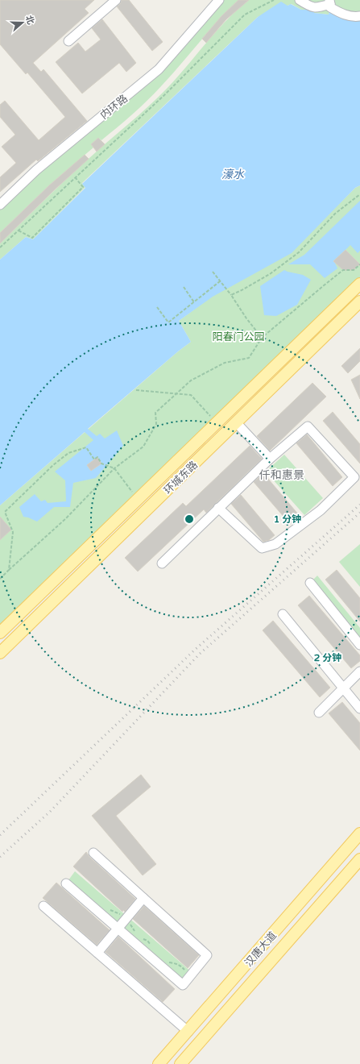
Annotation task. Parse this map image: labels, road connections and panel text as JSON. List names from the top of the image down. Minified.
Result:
{"streets":{"main road":["环城东路","汉唐大道"],"street":["内环路"]},"districts":["仟和惠景"],"water":["濠水"],"parks":["阳春门公园"],"north":"right","rings":["1 分钟","2 分钟"]}
